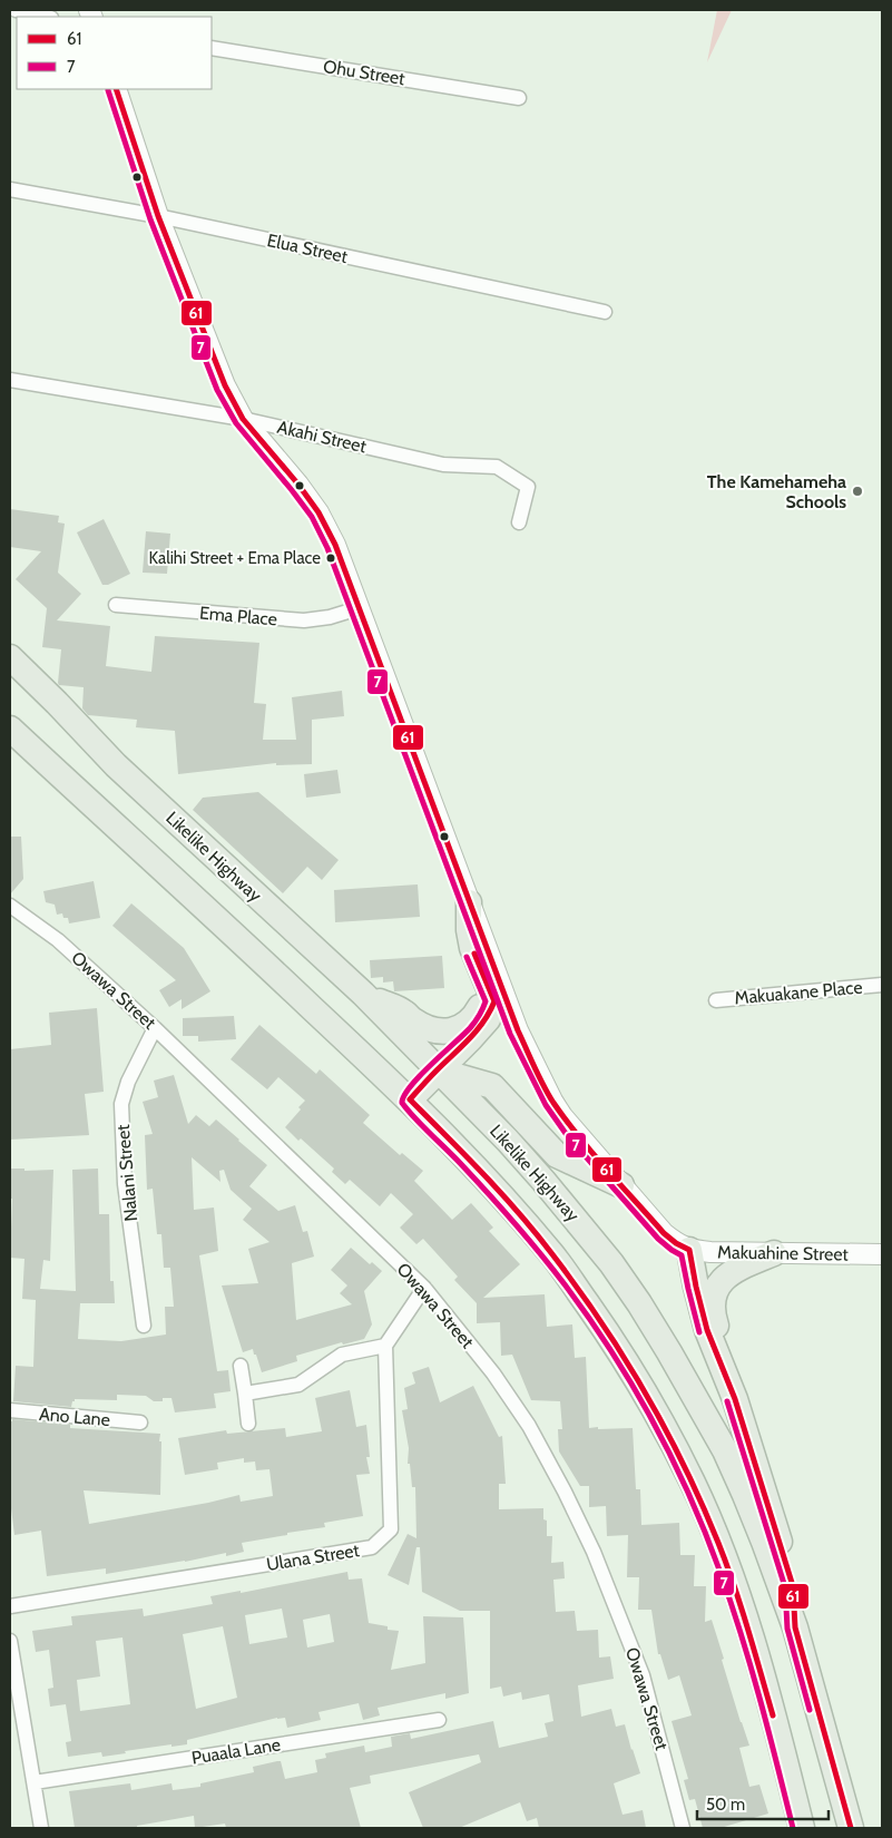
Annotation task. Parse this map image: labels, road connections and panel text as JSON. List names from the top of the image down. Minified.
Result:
{"streets":{"highway":["Likelike Highway"],"street":["Ohu Street","Elua Street","Akahi Street","Ema Place","Owawa Street","Makuakane Place","Nalani Street","Makuahine Street","Ano Lane","Ulana Street","Puaala Lane"]},"crossings":[["Elua Street","Makuahine Street"],["Akahi Street","Makuahine Street"],["Ema Place","Makuahine Street"],["Owawa Street","Nalani Street"]],"places":["The Kamehameha Schools","Kalihi Street + Ema Place"],"lines":["transit line 61","transit line 7"],"legend":["61","7"],"scale_bar":"50 m"}
